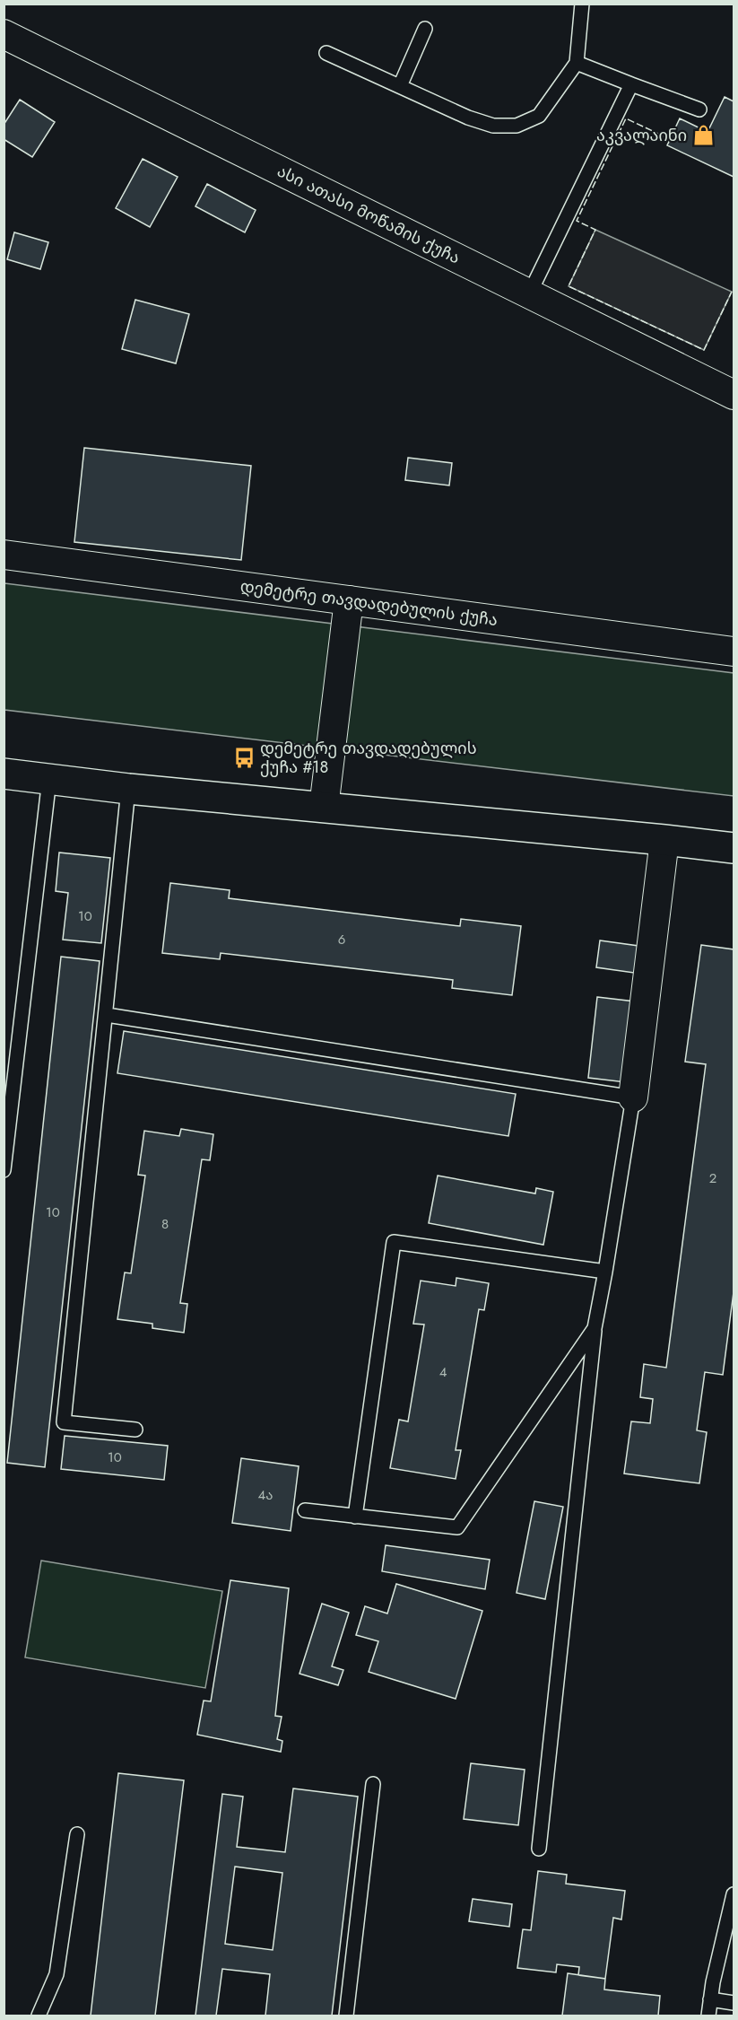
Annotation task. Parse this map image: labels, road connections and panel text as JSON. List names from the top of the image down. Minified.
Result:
{"streets":{"street":["ასი ათასი მოწამის ქუჩა","დემეტრე თავდადებულის ქუჩა"]},"places":{"shop":["აკვალაინი"],"bus stop":["დემეტრე თავდადებულის ქუჩა #18"]},"house_numbers":["10","6","2","10","8","4","10","4ა"]}
